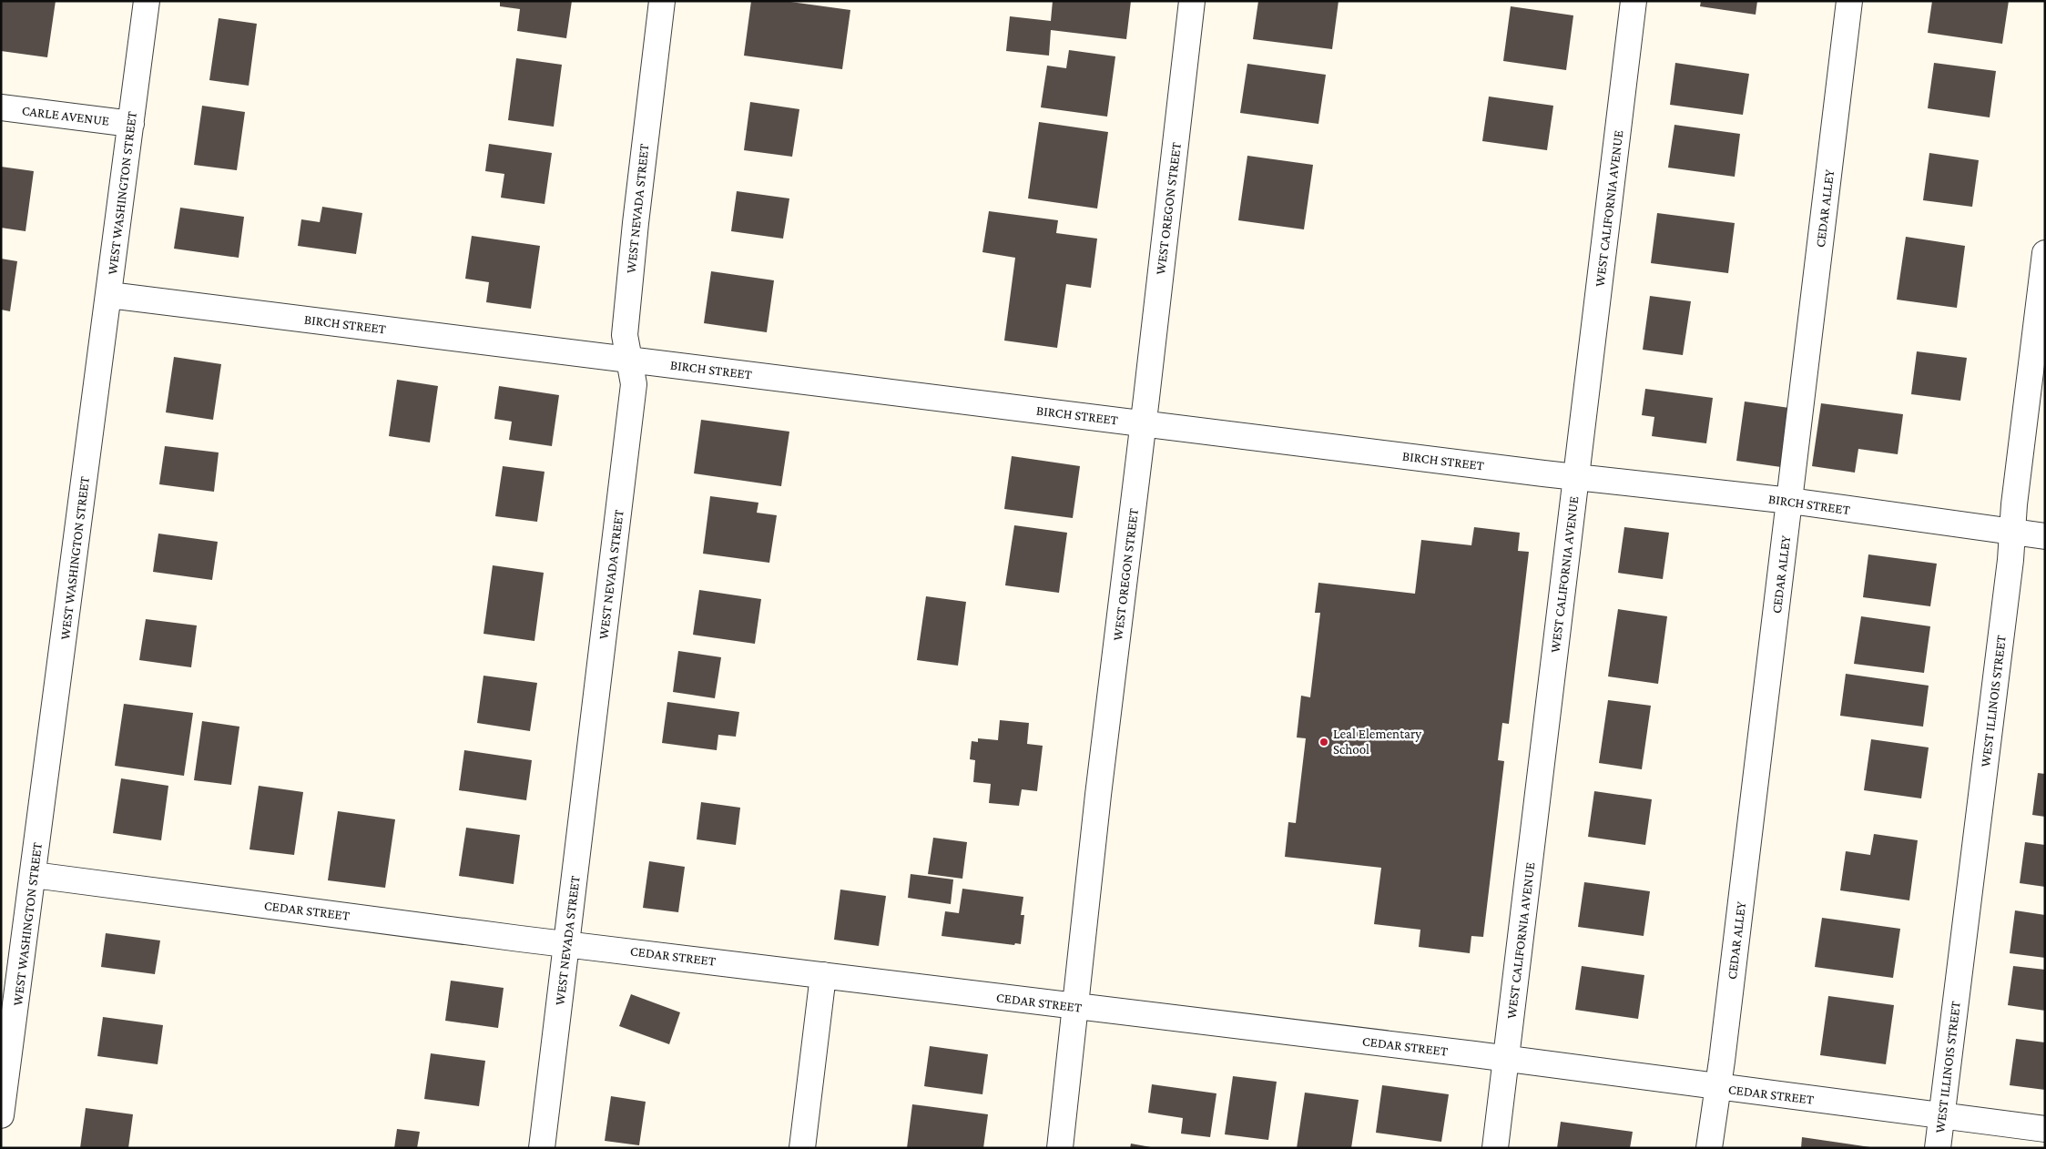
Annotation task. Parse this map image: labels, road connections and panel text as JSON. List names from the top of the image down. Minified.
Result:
{"streets":{"street":["CARLE AVENUE","WEST WASHINGTON STREET","WEST NEVADA STREET","WEST OREGON STREET","WEST CALIFORNIA AVENUE","CEDAR ALLEY","BIRCH STREET","WEST ILLINOIS STREET","CEDAR STREET"]},"crossings":[["CARLE AVENUE","WEST WASHINGTON STREET"],["WEST WASHINGTON STREET","BIRCH STREET"],["WEST WASHINGTON STREET","CEDAR STREET"],["WEST NEVADA STREET","BIRCH STREET"],["WEST NEVADA STREET","CEDAR STREET"],["WEST OREGON STREET","BIRCH STREET"],["WEST OREGON STREET","CEDAR STREET"],["WEST CALIFORNIA AVENUE","BIRCH STREET"],["WEST CALIFORNIA AVENUE","CEDAR STREET"],["CEDAR ALLEY","BIRCH STREET"],["CEDAR ALLEY","CEDAR STREET"],["BIRCH STREET","WEST ILLINOIS STREET"],["WEST ILLINOIS STREET","CEDAR STREET"]],"places":["Leal Elementary School"]}
